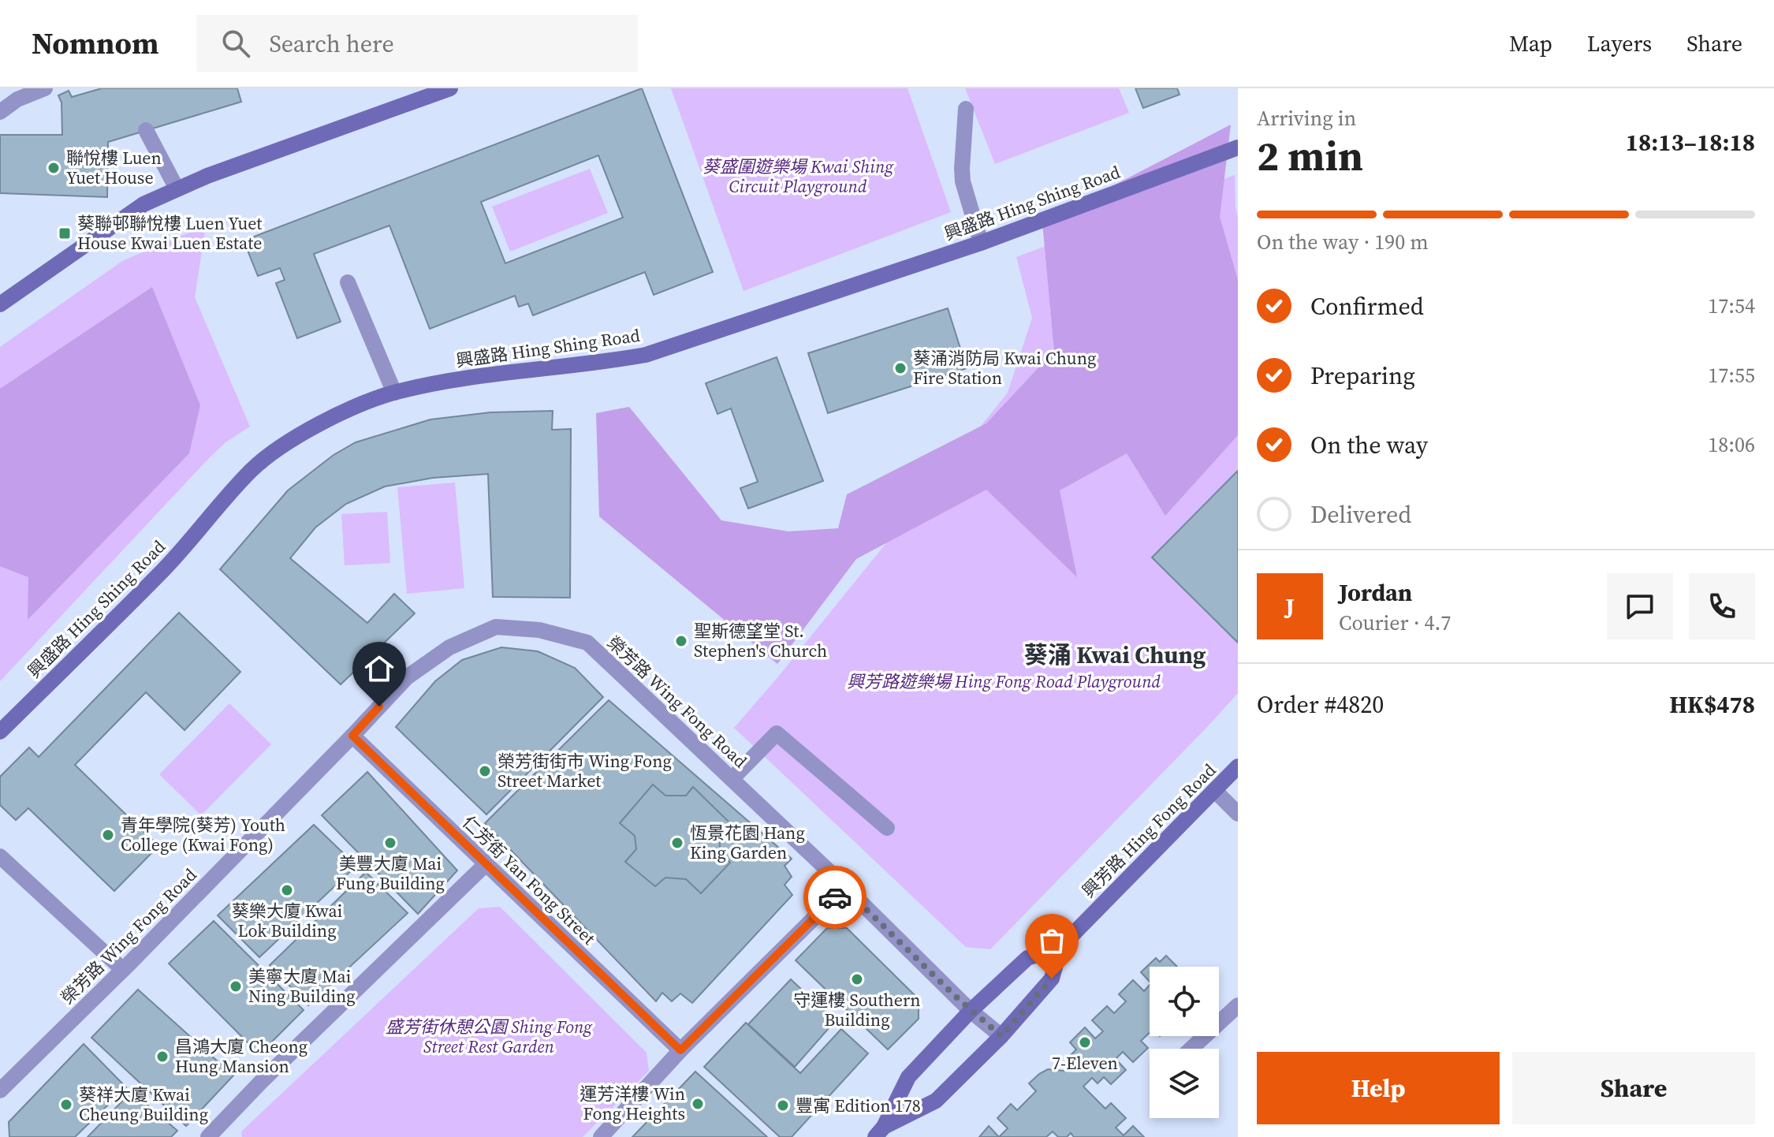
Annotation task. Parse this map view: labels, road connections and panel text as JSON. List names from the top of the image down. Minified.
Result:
{"streets":{"street":["興盛路 Hing Shing Road","榮芳路 Wing Fong Road","興芳路 Hing Fong Road","仁芳街 Yan Fong Street"]},"crossings":[["榮芳路 Wing Fong Road","興芳路 Hing Fong Road"],["榮芳路 Wing Fong Road","仁芳街 Yan Fong Street"]],"districts":["葵涌 Kwai Chung"],"parks":["葵盛圍遊樂場 Kwai Shing Circuit Playground","興芳路遊樂場 Hing Fong Road Playground","盛芳街休憩公園 Shing Fong Street Rest Garden"],"places":{"other":["聯悅樓 Luen Yuet House","葵涌消防局 Kwai Chung Fire Station","聖斯德望堂 St. Stephen's Church","榮芳街街市 Wing Fong Street Market","青年學院(葵芳) Youth College (Kwai Fong)","美豐大廈 Mai Fung Building","恆景花園 Hang King Garden","葵樂大廈 Kwai Lok Building","守運樓 Southern Building","美寧大廈 Mai Ning Building","7-Eleven","昌鴻大廈 Cheong Hung Mansion","運芳洋樓 Win Fong Heights","葵祥大廈 Kwai Cheung Building","豐寓 Edition 178"],"transit":["葵聯邨聯悅樓 Luen Yuet House Kwai Luen Estate"]},"page":{"header":"Nomnom","search":"Search here","nav":["Map","Layers","Share"],"heading":["2 min","Arriving in","18:13–18:18"],"panel":["Jordan","Courier · 4.7","Order #4820","HK$478"],"bar":"On the way · 190 m","list":[["Confirmed","17:54"],["Preparing","17:55"],["On the way","18:06"],"Delivered"],"round":"J","buttons":["Help","Share"]}}
